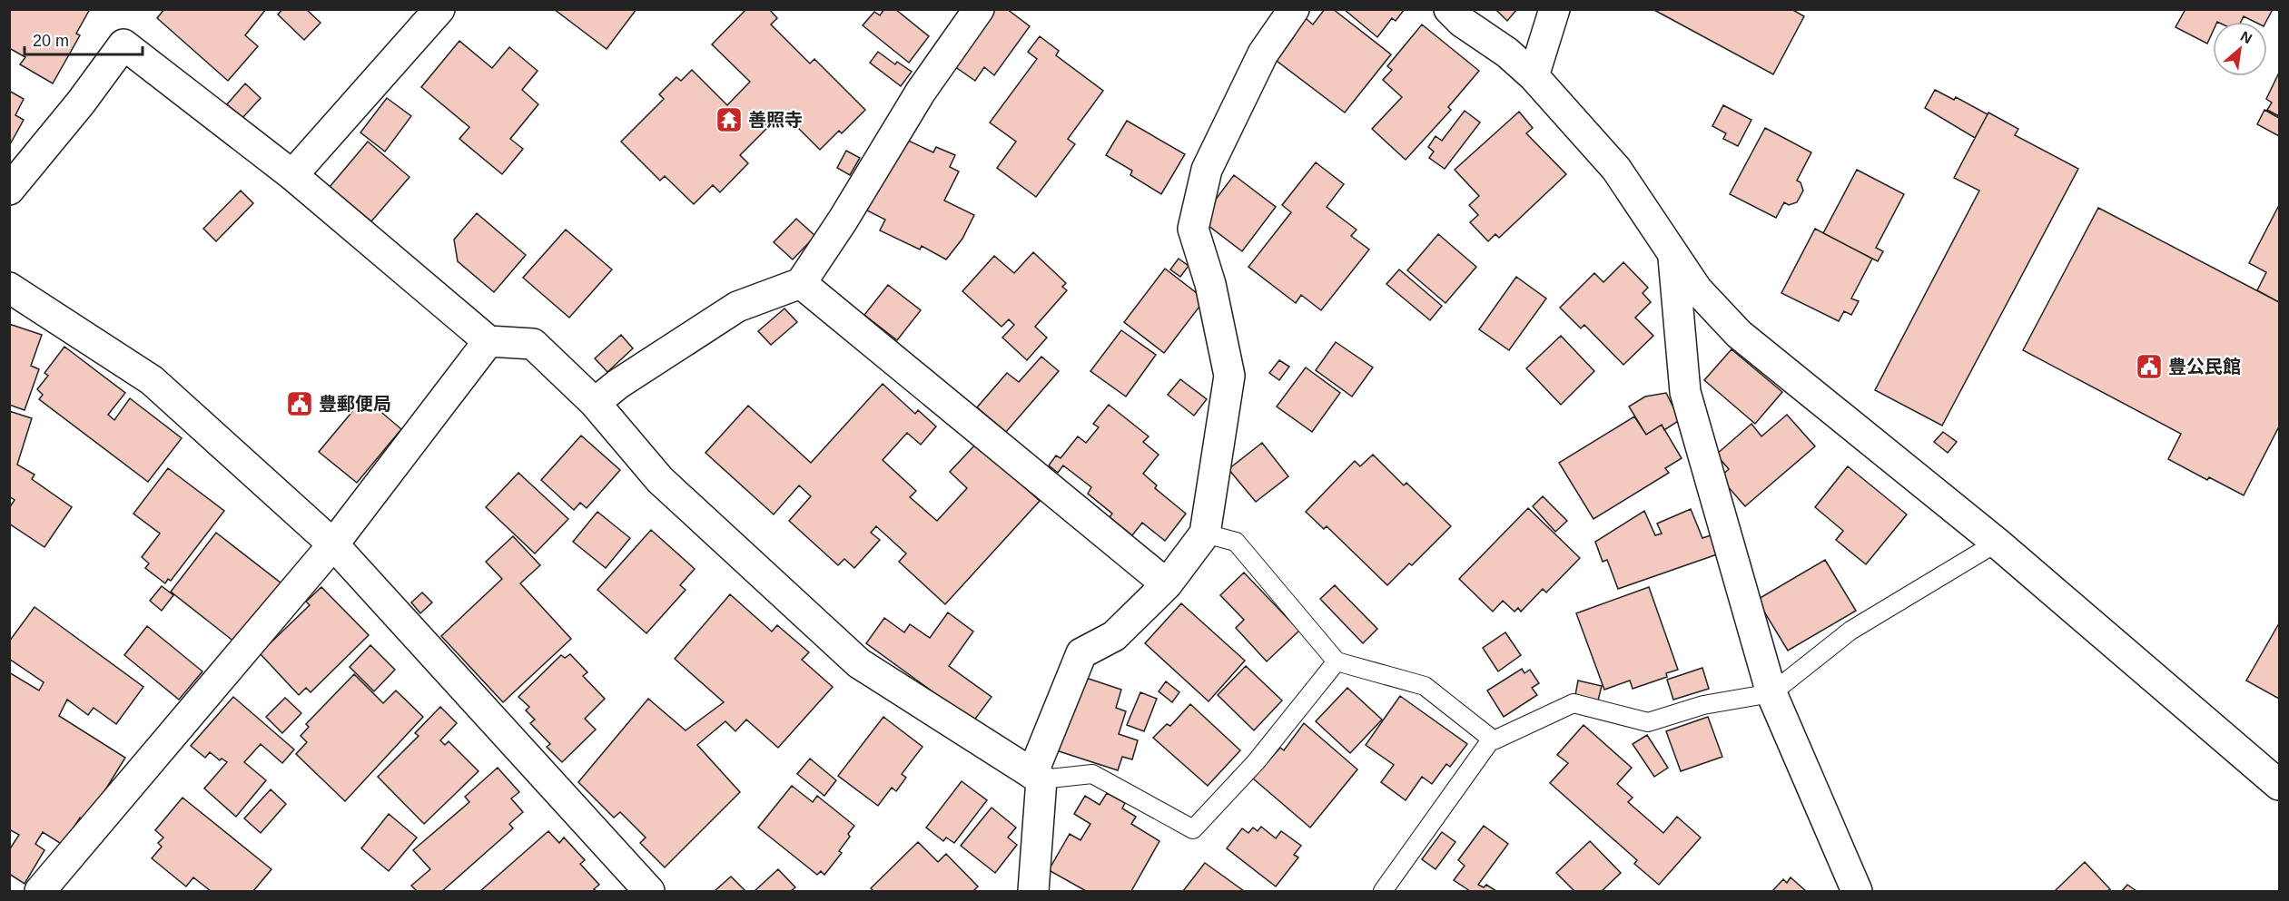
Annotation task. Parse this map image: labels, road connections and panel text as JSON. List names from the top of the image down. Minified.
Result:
{"places":{"temple":["善照寺"],"public building":["豊公民館","豊郵便局"]},"scale_bar":"20 m","north":"top right"}
